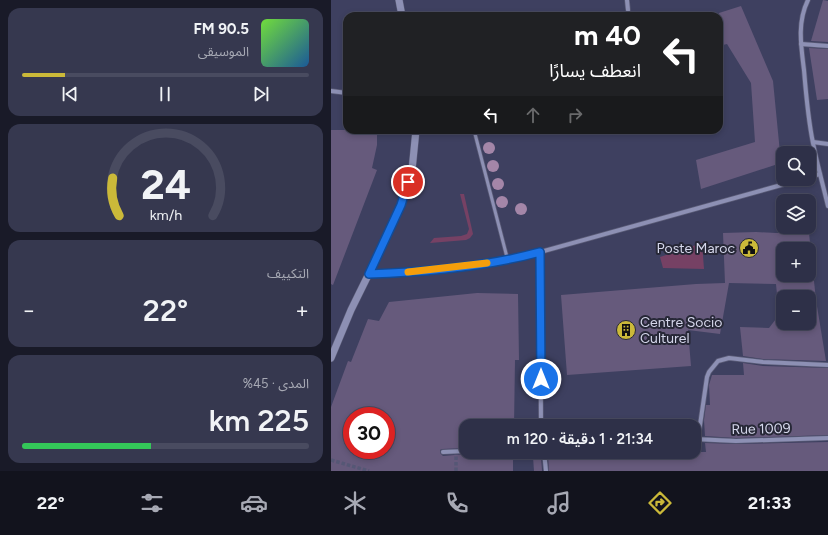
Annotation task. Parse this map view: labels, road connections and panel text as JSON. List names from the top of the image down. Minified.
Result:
{"streets":{"street":["Rue 1009"]},"places":{"public building":["Poste Maroc"],"building":["Centre Socio Culturel"]},"page":{"turn":["40 m","انعطف يسارًا"],"song":["90.5 FM","الموسيقى"],"map_buttons":["+","−"],"tile":["التكييف",["المدى · 45%","225 km"]],"heat":["−","22°","+"],"limit":"30","trip":"21:34 · 1 دقيقة · 120 m","tabs":["21:33","22°"],"gauge":["24","km/h"]}}
